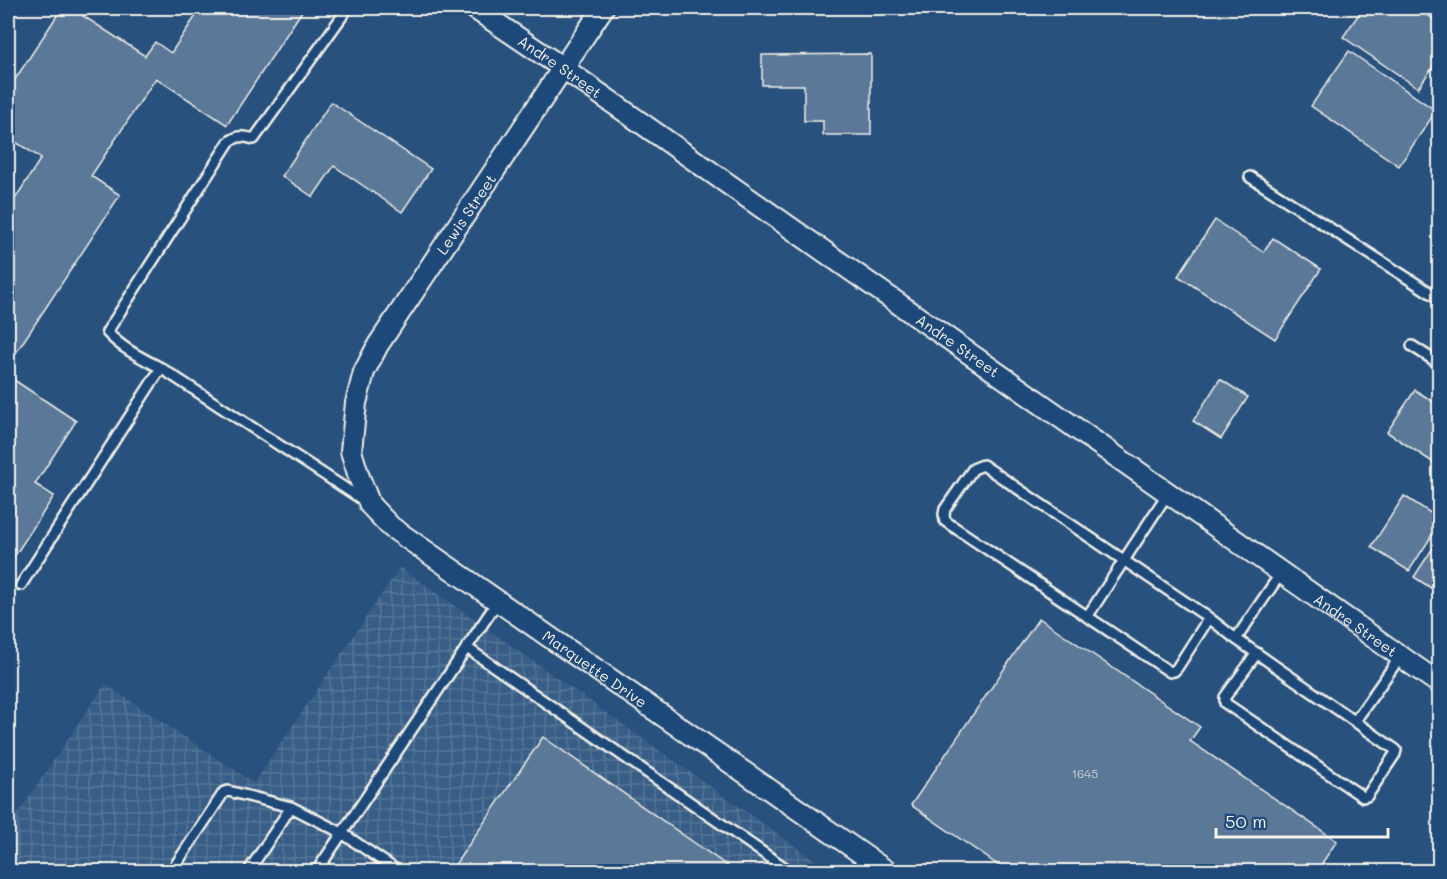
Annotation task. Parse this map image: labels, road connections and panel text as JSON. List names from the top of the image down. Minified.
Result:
{"streets":{"street":["Andre Street","Lewis Street","Marquette Drive"]},"crossings":[["Andre Street","Lewis Street"],["Lewis Street","Marquette Drive"]],"house_numbers":["1645"],"scale_bar":"50 m"}
